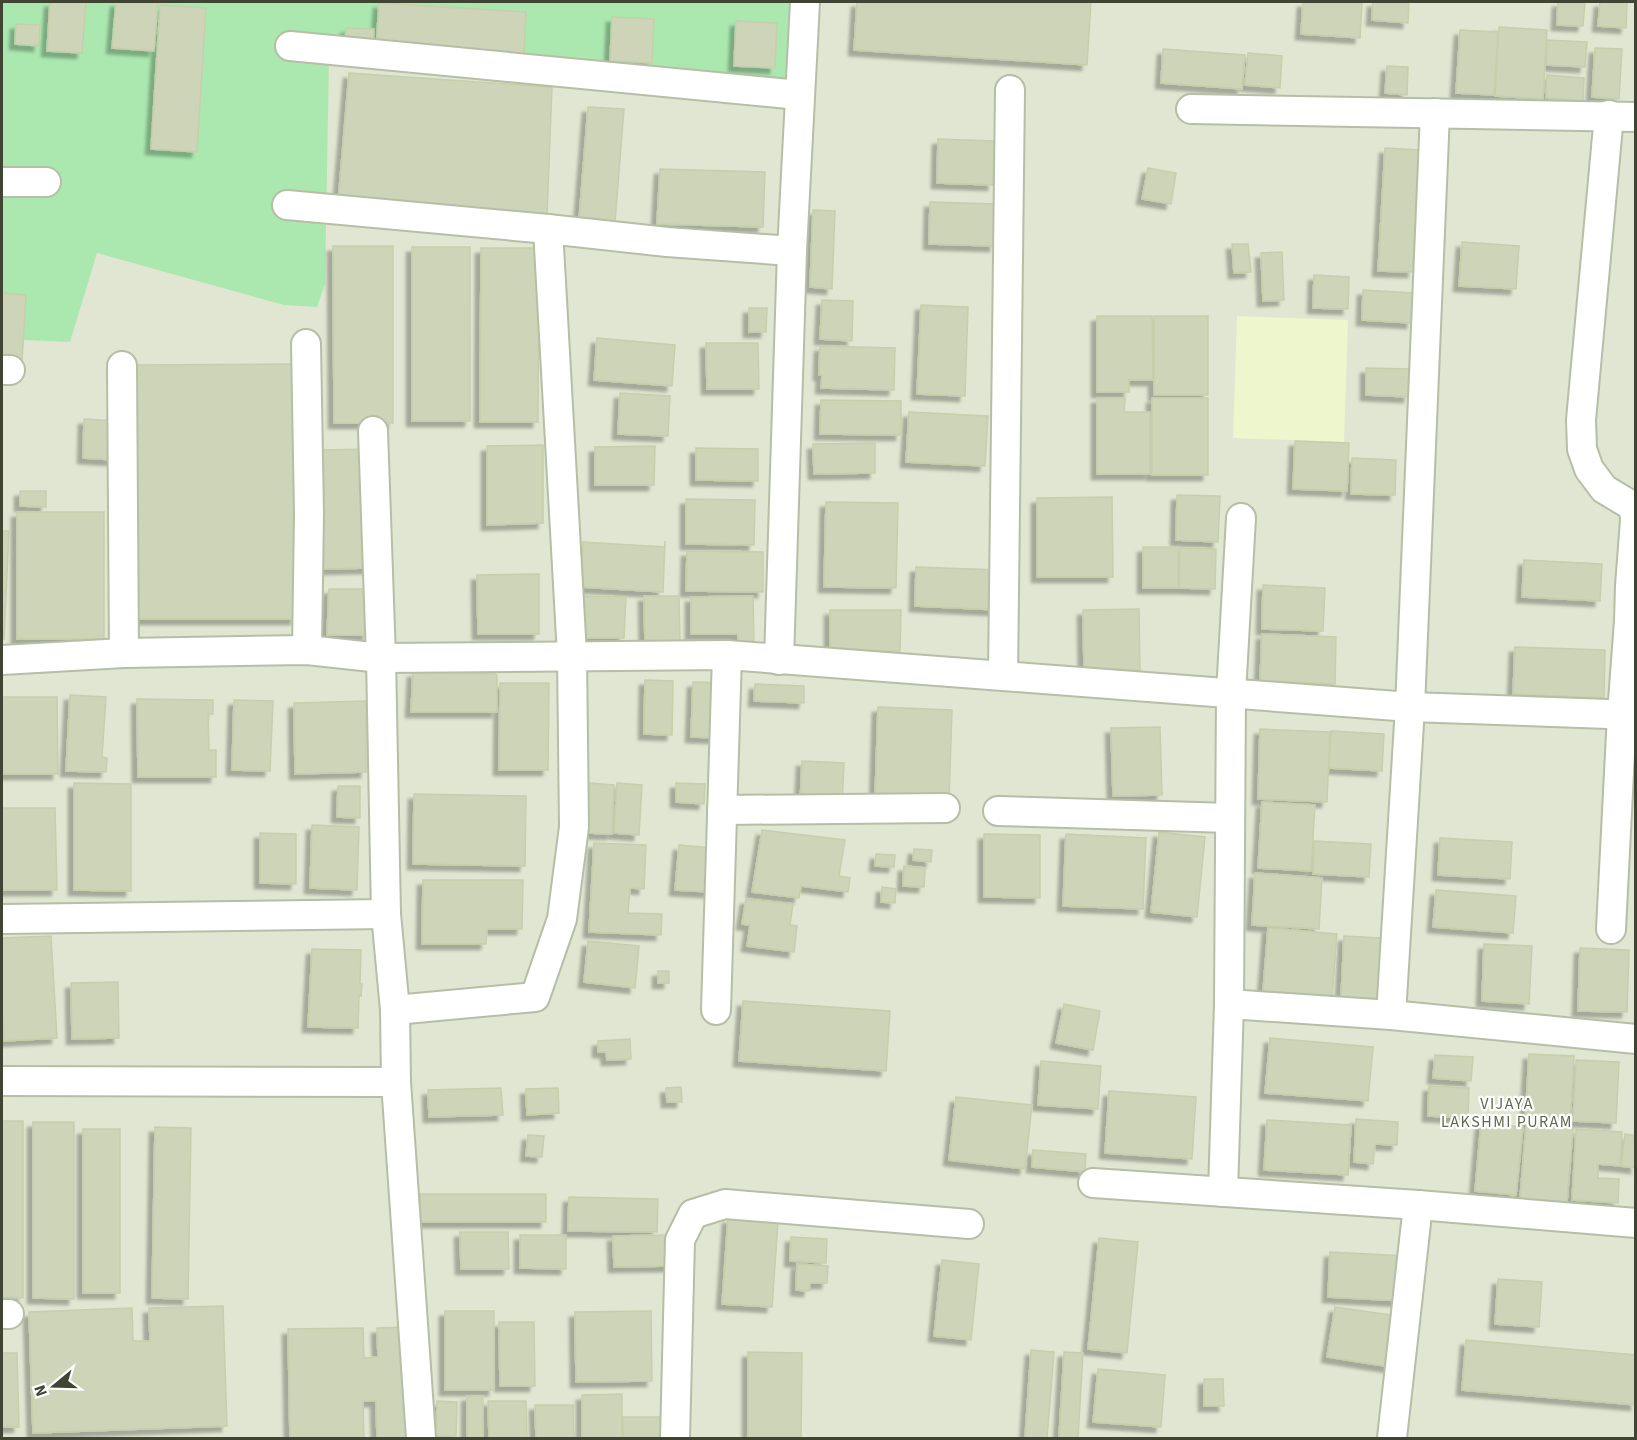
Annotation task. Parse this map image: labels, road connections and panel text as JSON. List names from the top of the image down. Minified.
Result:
{"districts":["VIJAYA LAKSHMI PURAM"],"north":"left"}
